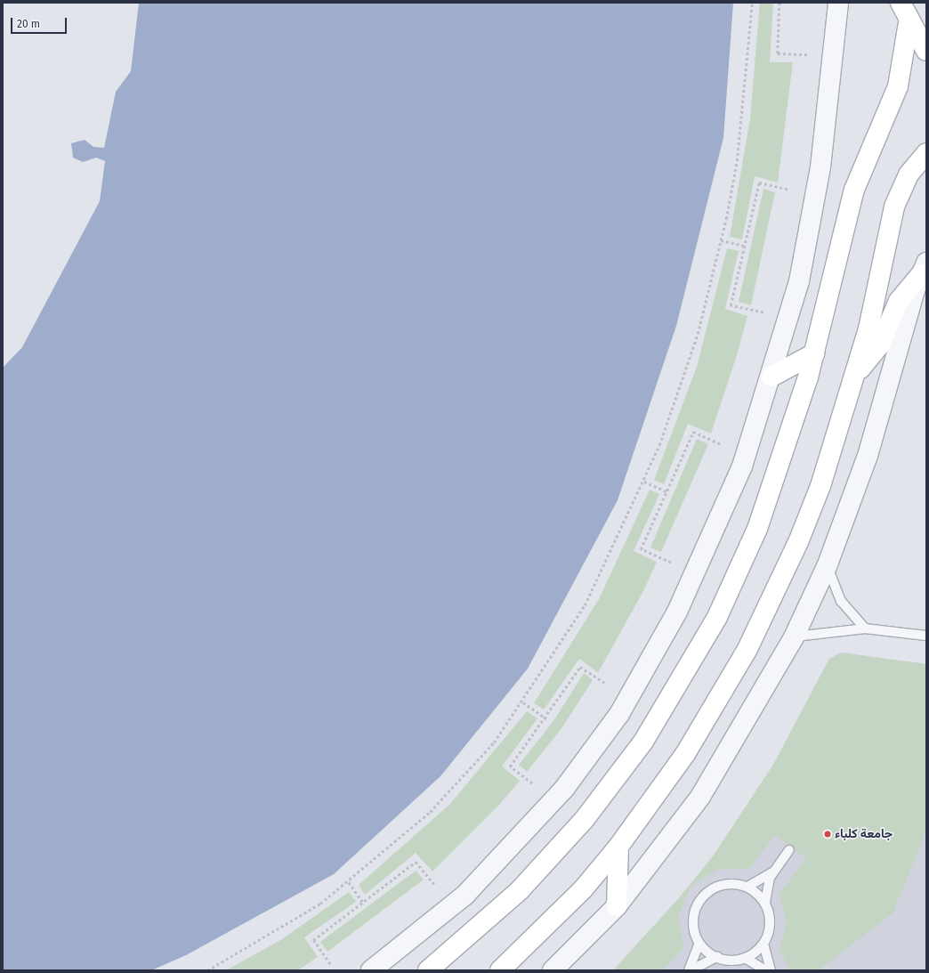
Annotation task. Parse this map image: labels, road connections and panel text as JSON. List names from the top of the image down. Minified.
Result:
{"places":["جامعة كلباء"],"scale_bar":"20 m"}
